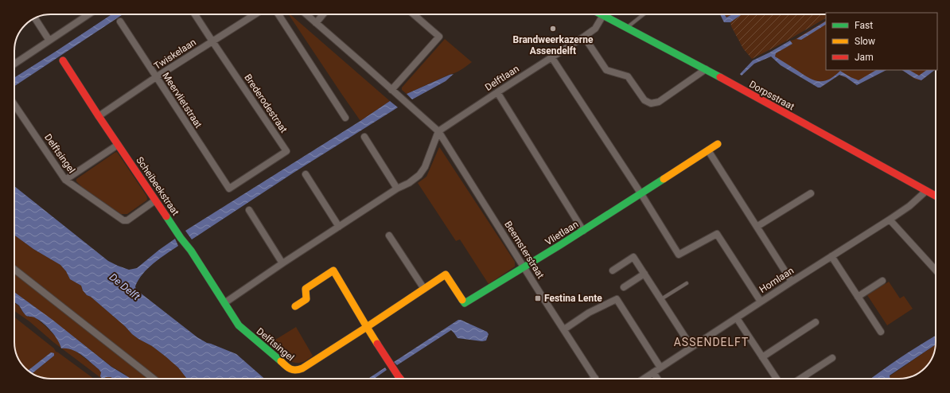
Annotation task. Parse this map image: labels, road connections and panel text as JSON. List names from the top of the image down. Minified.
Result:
{"streets":{"street":["Twiskelaan","Delftlaan","Dorpsstraat","Meervlietstraat","Brederodestraat","Delftsingel","Scheibeekstraat","Vlietlaan","Beemsterstraat","Hornlaan"]},"crossings":[["Twiskelaan","Meervlietstraat"],["Twiskelaan","Brederodestraat"],["Twiskelaan","Scheibeekstraat"],["Delftlaan","Dorpsstraat"],["Delftlaan","Beemsterstraat"],["Dorpsstraat","Hornlaan"],["Meervlietstraat","Brederodestraat"],["Delftsingel","Scheibeekstraat"],["Delftsingel","Vlietlaan"],["Vlietlaan","Beemsterstraat"]],"districts":["ASSENDELFT"],"water":["De Delft"],"places":{"other":["Brandweerkazerne Assendelft"],"transit":["Festina Lente"]},"legend":["Fast","Slow","Jam"]}
